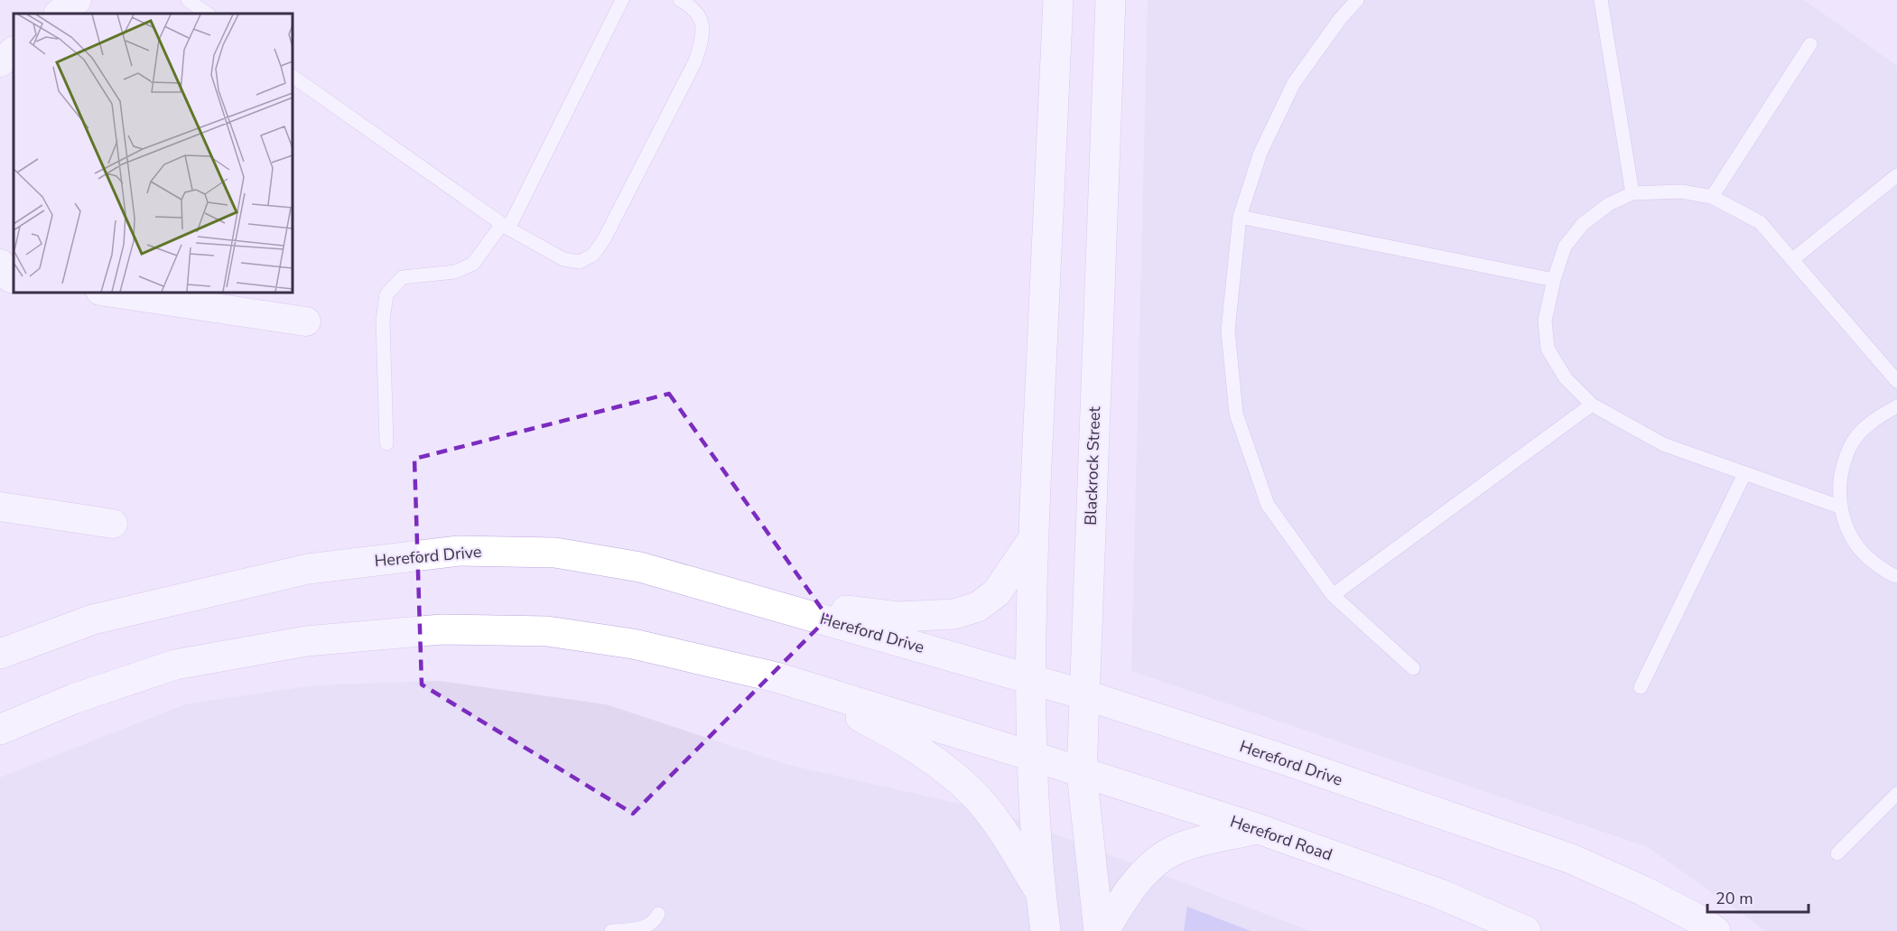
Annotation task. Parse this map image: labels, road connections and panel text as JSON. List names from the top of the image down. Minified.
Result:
{"streets":{"street":["Blackrock Street","Hereford Drive","Hereford Road"]},"crossings":[["Blackrock Street","Hereford Drive"],["Blackrock Street","Hereford Road"]],"scale_bar":"20 m"}
